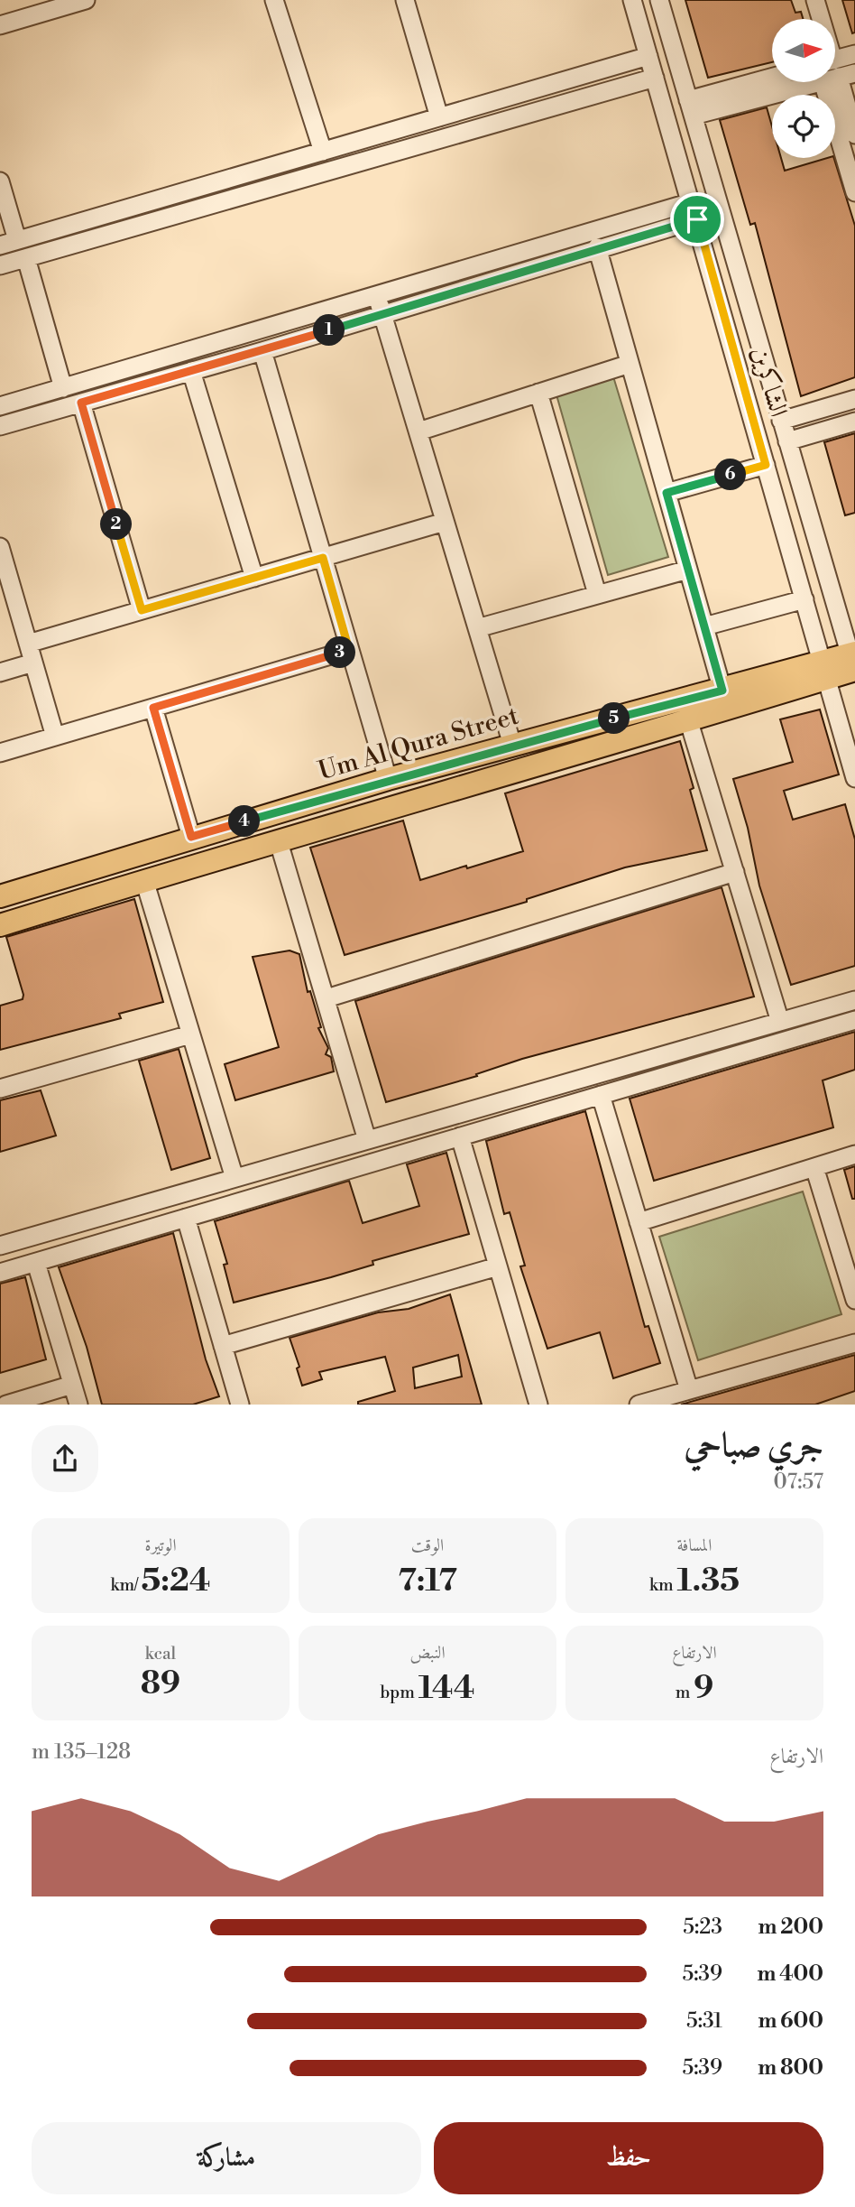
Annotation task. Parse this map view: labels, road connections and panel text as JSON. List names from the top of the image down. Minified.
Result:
{"streets":{"main road":["Um Al Qura Street"],"street":["الشاكرين"]},"crossings":[["الشاكرين","Um Al Qura Street"]],"north":"right","page":{"pins":["1","6","2","3","5","4"],"heading":["جري صباحي","07:57"],"stats":[["المسافة","1.35 km"],["الوقت","7:17"],["الوتيرة","5:24 /km"],["الارتفاع","9 m"],["النبض","144 bpm"],["kcal","89"]],"chart":["الارتفاع","128–135 m"],"list":[{"name":"200 m","note":"5:23"},{"name":"400 m","note":"5:39"},{"name":"600 m","note":"5:31"},{"name":"800 m","note":"5:39"}],"buttons":["حفظ","مشاركة"]}}
